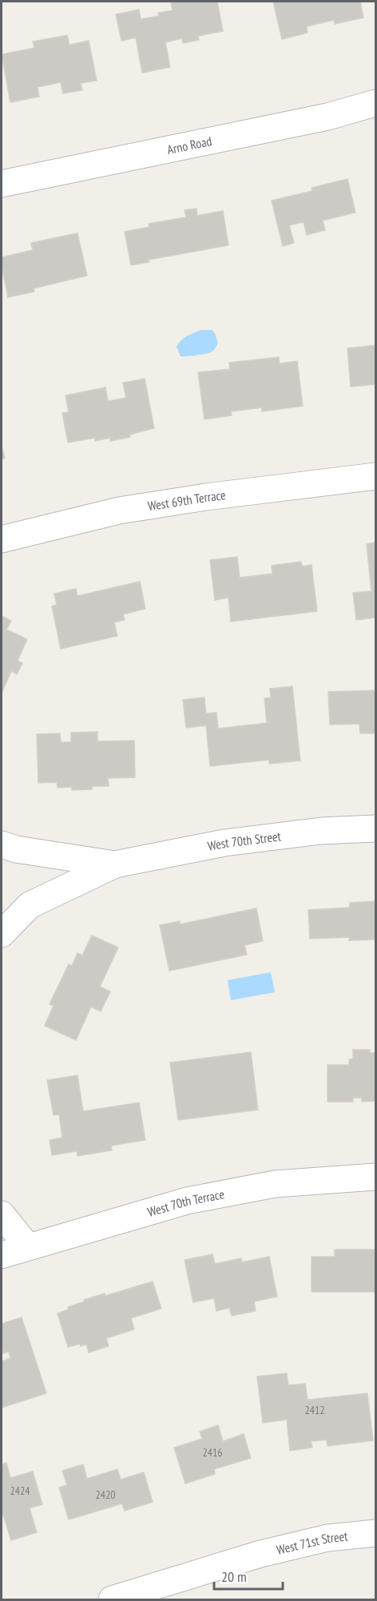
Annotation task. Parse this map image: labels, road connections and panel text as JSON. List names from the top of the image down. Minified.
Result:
{"streets":{"street":["Arno Road","West 69th Terrace","West 70th Street","West 70th Terrace","West 71st Street"]},"house_numbers":["2412","2416","2424","2420"],"scale_bar":"20 m"}
